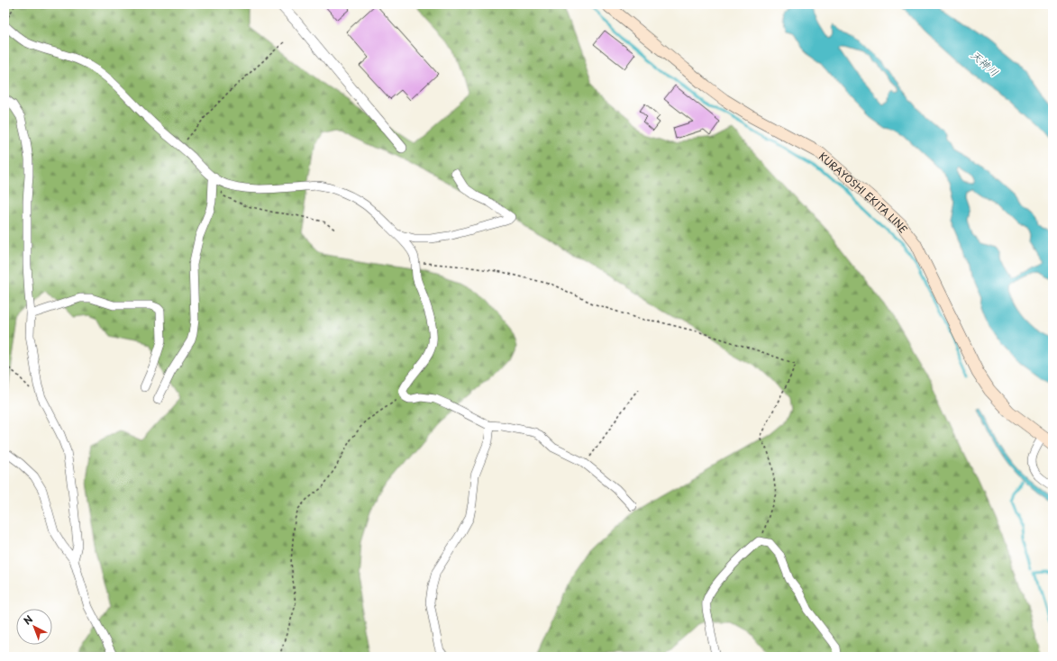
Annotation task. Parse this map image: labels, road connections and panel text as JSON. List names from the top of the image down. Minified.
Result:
{"streets":{"main road":["KURAYOSHI EKITA LINE"]},"water":["天神川"],"north":"top left"}
